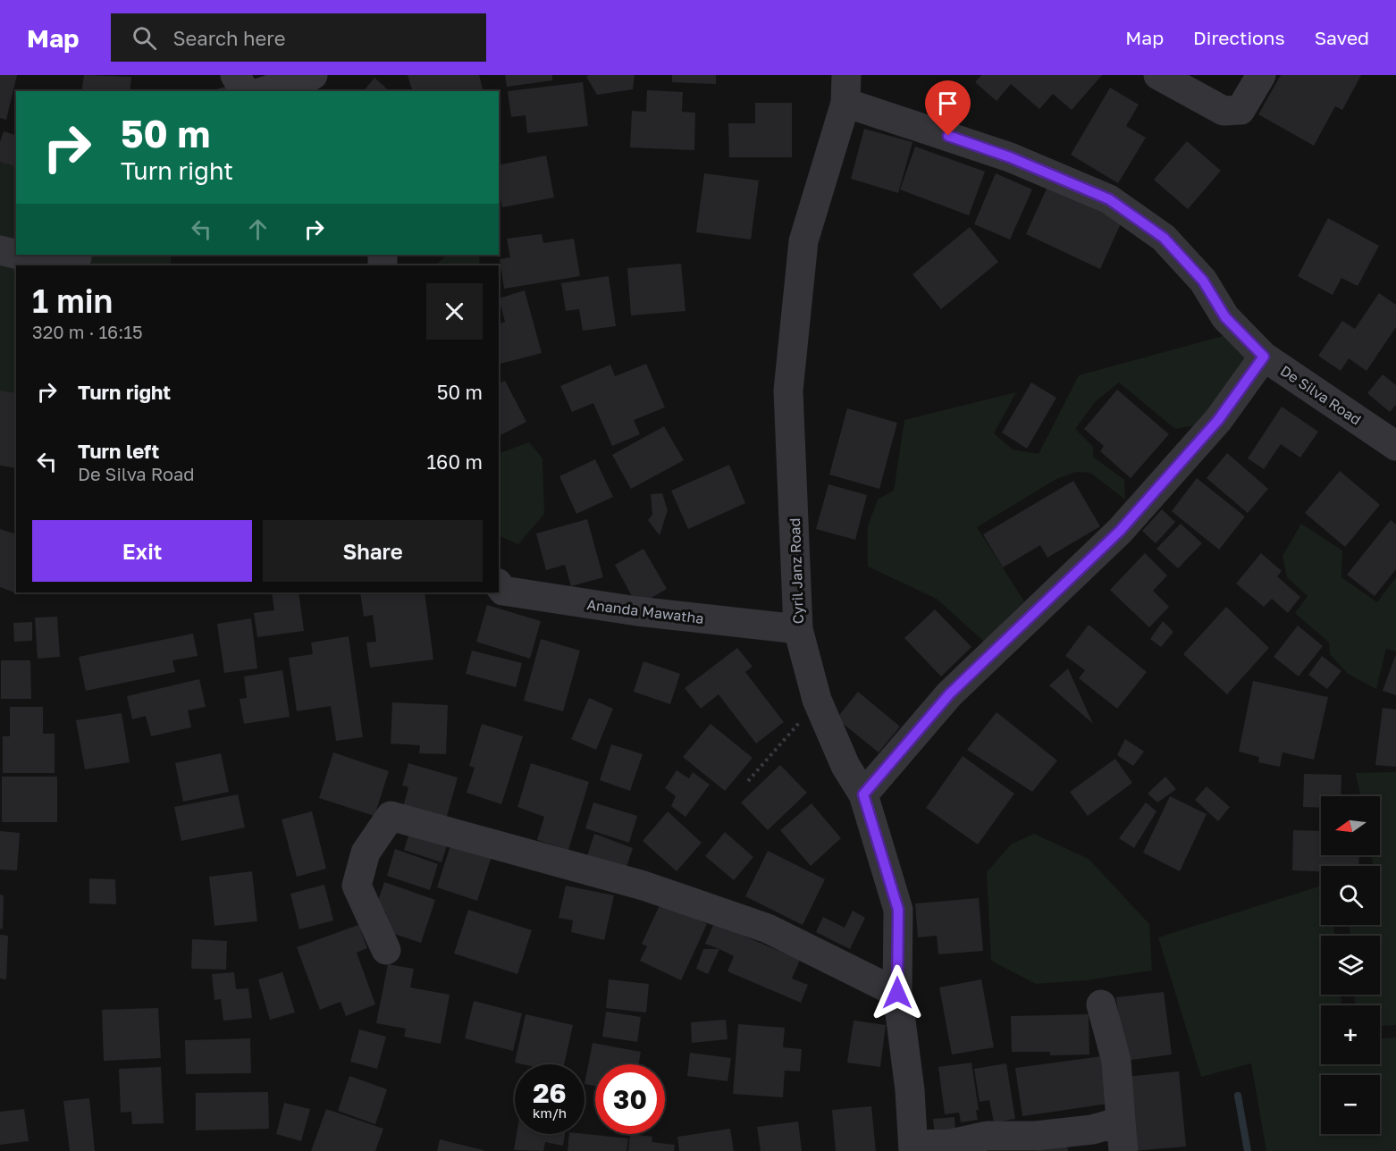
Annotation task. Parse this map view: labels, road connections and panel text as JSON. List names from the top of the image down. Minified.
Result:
{"streets":{"street":["De Silva Road","Cyril Janz Road","Ananda Mawatha"]},"crossings":[["De Silva Road","Cyril Janz Road"],["Cyril Janz Road","Ananda Mawatha"]],"north":"left","page":{"header":"Map","search":"Search here","nav":["Map","Directions","Saved"],"turn":["50 m","Turn right"],"heading":["1 min","320 m · 16:15"],"list":[{"name":"Turn right","value":"50 m"},{"name":"Turn left","note":"De Silva Road","value":"160 m"}],"buttons":["Exit","Share"],"map_buttons":["+","−"],"speed":"26 km/h","limit":"30"}}
